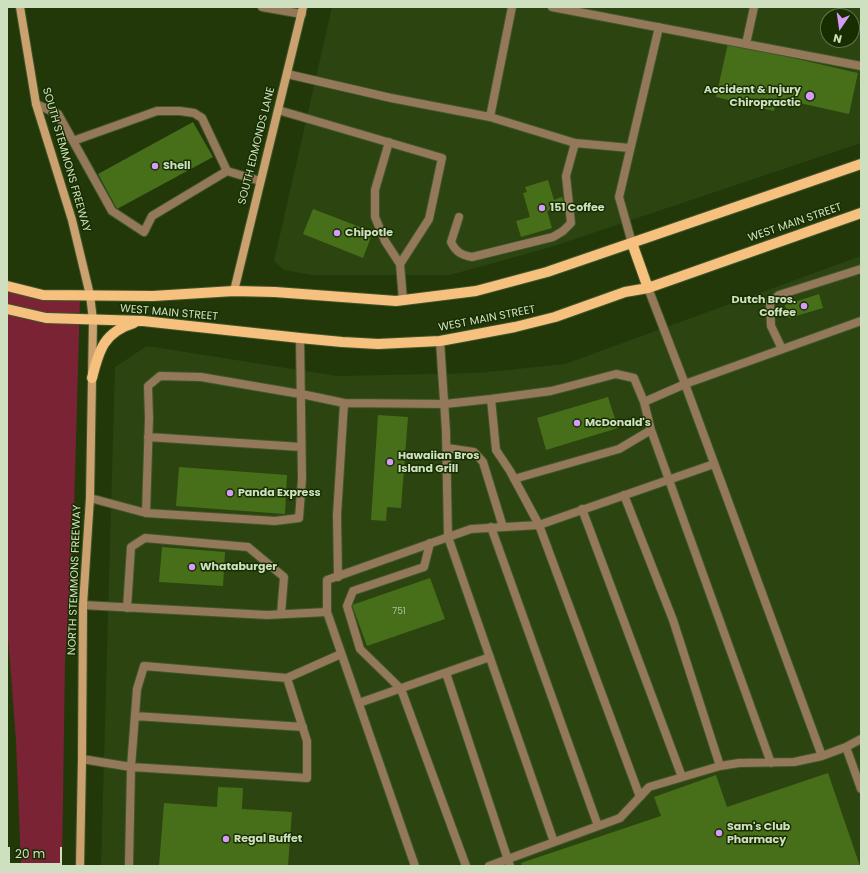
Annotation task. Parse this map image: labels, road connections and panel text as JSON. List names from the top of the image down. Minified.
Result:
{"streets":{"main road":["SOUTH EDMONDS LANE","SOUTH STEMMONS FREEWAY","WEST MAIN STREET","NORTH STEMMONS FREEWAY"]},"crossings":[["SOUTH EDMONDS LANE","WEST MAIN STREET"],["SOUTH STEMMONS FREEWAY","WEST MAIN STREET"],["SOUTH STEMMONS FREEWAY","NORTH STEMMONS FREEWAY"],["WEST MAIN STREET","NORTH STEMMONS FREEWAY"]],"places":["Accident & Injury Chiropractic","Shell","151 Coffee","Chipotle","Dutch Bros. Coffee","McDonald's","Hawaiian Bros Island Grill","Panda Express","Whataburger","Sam's Club Pharmacy","Regal Buffet"],"house_numbers":["751"],"scale_bar":"20 m","north":"bottom"}
